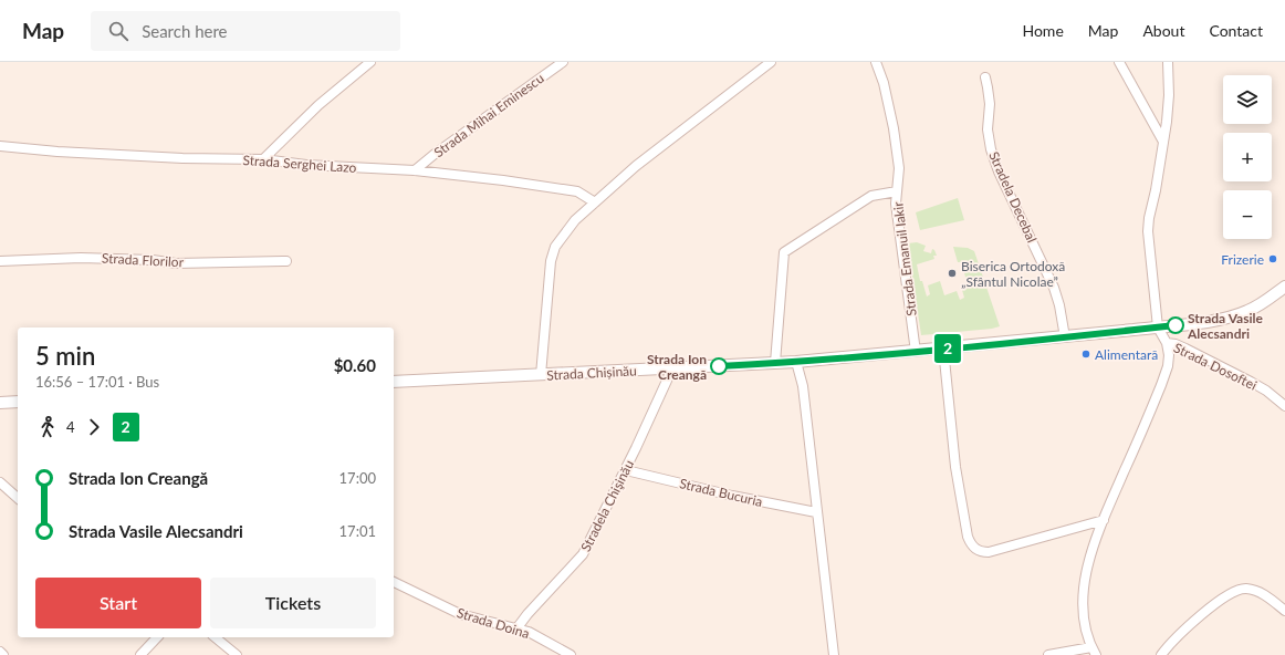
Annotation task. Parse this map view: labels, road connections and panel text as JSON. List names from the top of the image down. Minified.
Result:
{"streets":{"street":["Strada Mihai Eminescu","Strada Serghei Lazo","Stradela Decebal","Strada Emanuil Iakir","Strada Florilor","Strada Dosoftei","Strada Chișinău","Strada Bucuria","Stradela Chişinău","Strada Doina"]},"crossings":[["Strada Mihai Eminescu","Strada Serghei Lazo"],["Stradela Decebal","Strada Chișinău"],["Strada Emanuil Iakir","Strada Chișinău"],["Strada Chișinău","Stradela Chişinău"],["Strada Bucuria","Stradela Chişinău"],["Stradela Chişinău","Strada Doina"]],"places":["Frizerie","Biserica Ortodoxă „Sfântul Nicolae”","Strada Vasile Alecsandri","Alimentară","Strada Ion Creangă"],"lines":["bus line 2"],"page":{"header":"Map","search":"Search here","nav":["Home","Map","About","Contact"],"on_map":"2","map_buttons":["+","−"],"heading":["5 min","16:56 – 17:01 · Bus","$0.60"],"legs":["4","2"],"list":[{"name":"Strada Ion Creangă","value":"17:00"},{"name":"Strada Vasile Alecsandri","value":"17:01"}],"buttons":["Start","Tickets"]}}
